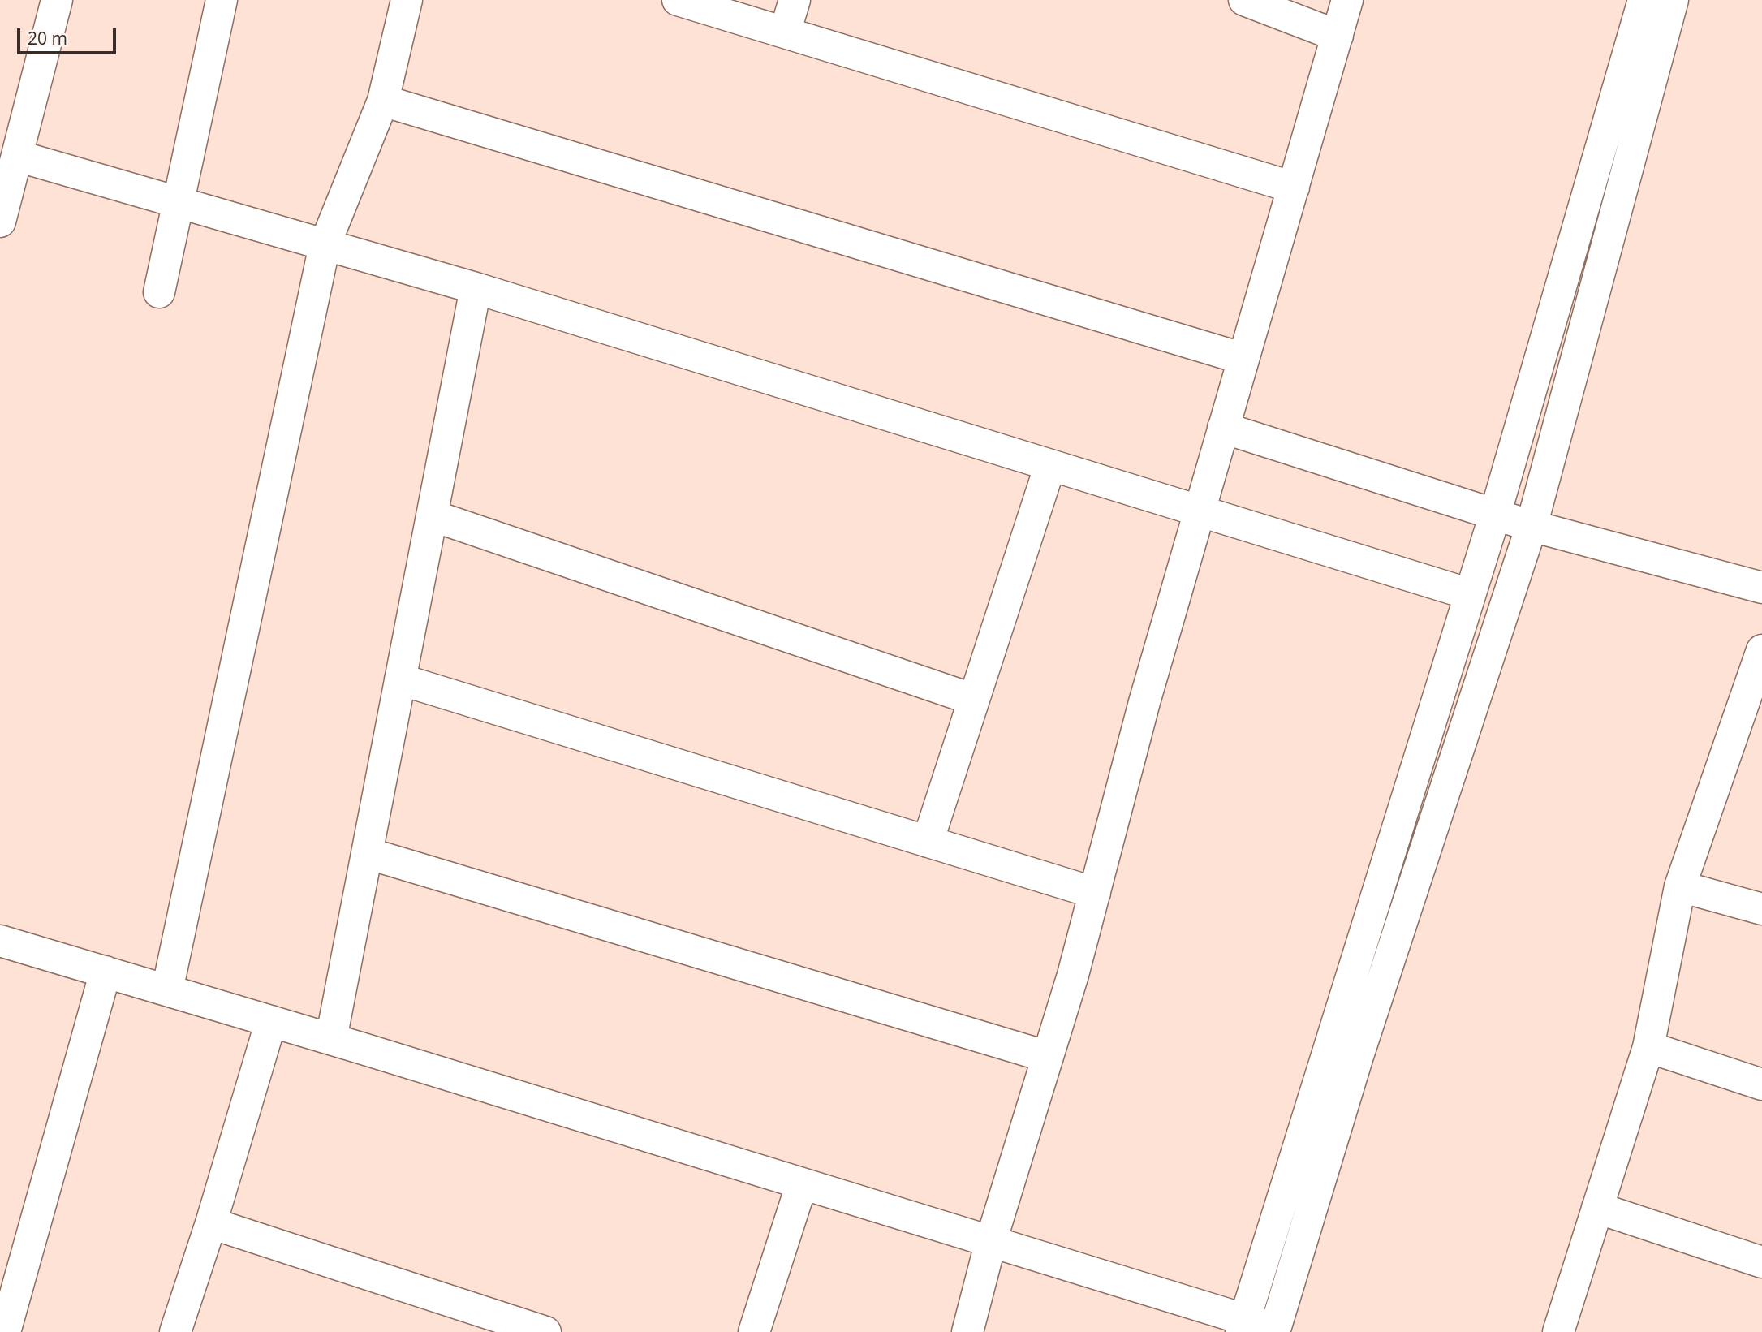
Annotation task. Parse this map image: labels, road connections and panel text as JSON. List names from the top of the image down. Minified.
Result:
{"scale_bar":"20 m"}
